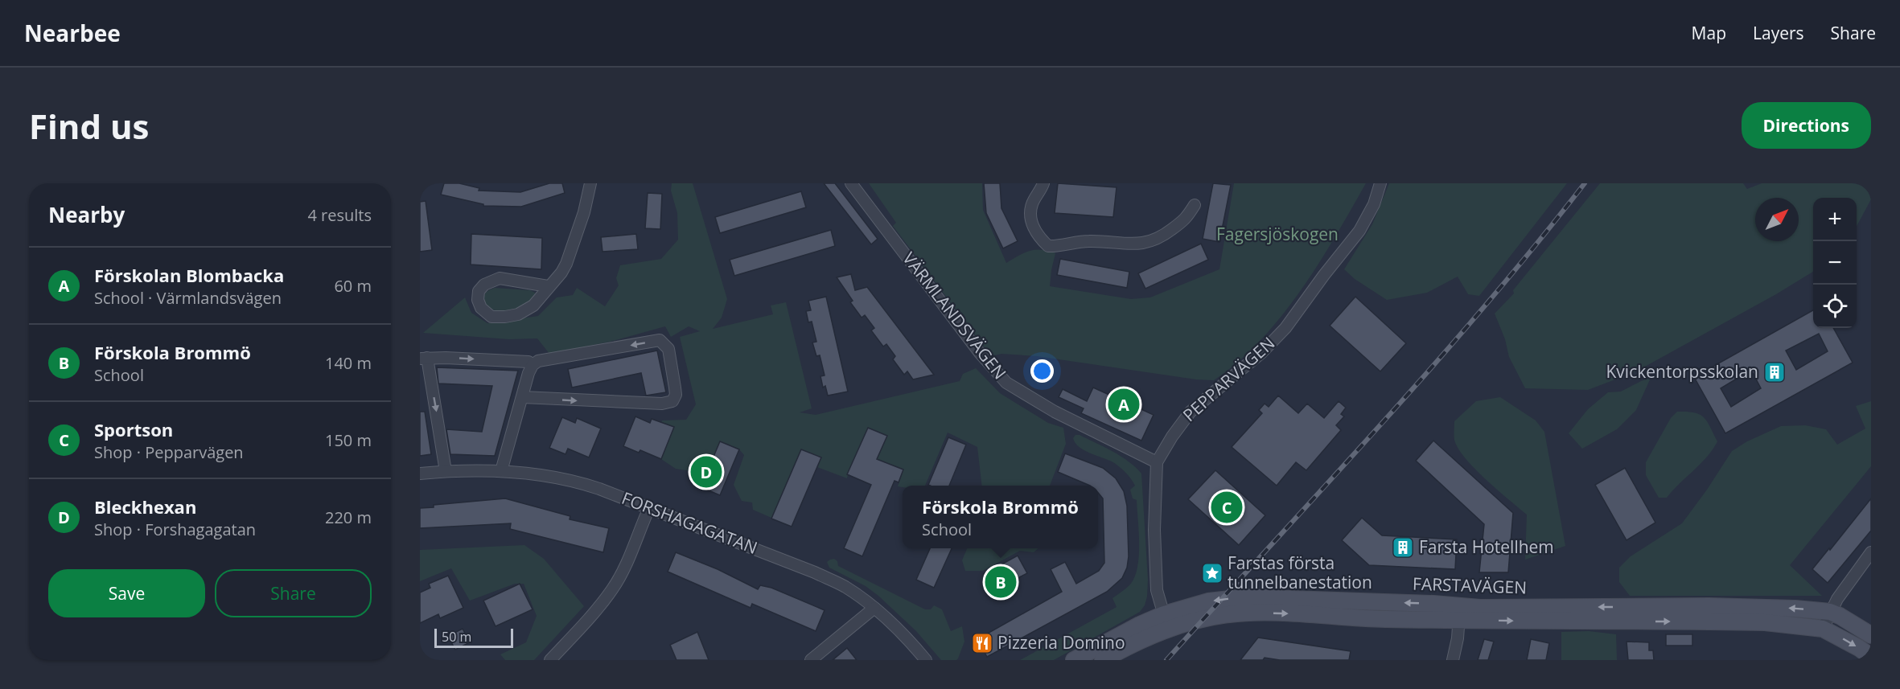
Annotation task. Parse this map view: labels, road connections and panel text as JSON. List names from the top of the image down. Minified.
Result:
{"streets":{"street":["VÄRMLANDSVÄGEN","PEPPARVÄGEN","FORSHAGAGATAN","FARSTAVÄGEN"]},"crossings":[["VÄRMLANDSVÄGEN","PEPPARVÄGEN"],["PEPPARVÄGEN","FARSTAVÄGEN"]],"parks":["Fagersjöskogen"],"places":{"building":["Kvickentorpsskolan","Farsta Hotellhem"],"place":["Farstas första tunnelbanestation"],"restaurant":["Pizzeria Domino"]},"scale_bar":"50 m","north":"top right","page":{"header":"Nearbee","nav":["Map","Layers","Share"],"buttons":["Directions",["Save","Share"]],"title":"Find us","heading":["Nearby","4 results"],"map_buttons":["+","−"],"list":[{"mark":"A","name":"Förskolan Blombacka","note":"School · Värmlandsvägen","value":"60 m"},{"mark":"B","name":"Förskola Brommö","note":"School","value":"140 m"},{"mark":"C","name":"Sportson","note":"Shop · Pepparvägen","value":"150 m"},{"mark":"D","name":"Bleckhexan","note":"Shop · Forshagagatan","value":"220 m"}],"pins":["A","D","C","B"],"popup":["Förskola Brommö","School"],"scale":"50 m"}}
